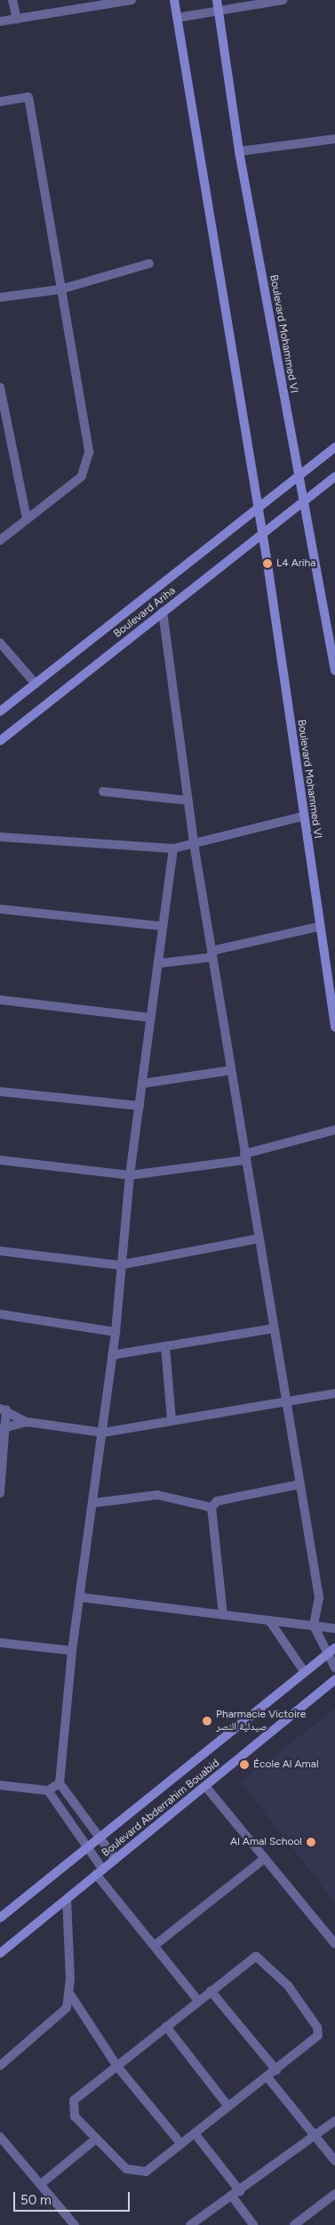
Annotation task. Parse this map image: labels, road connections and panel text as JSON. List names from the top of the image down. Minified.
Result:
{"streets":{"street":["Boulevard Mohammed VI","Boulevard Ariha","Boulevard Abderrahim Bouabid"]},"crossings":[["Boulevard Mohammed VI","Boulevard Ariha"]],"places":["L4 Ariha","Pharmacie Victoire صيدلية النصر","École Al Amal","Al Amal School"],"scale_bar":"50 m"}
